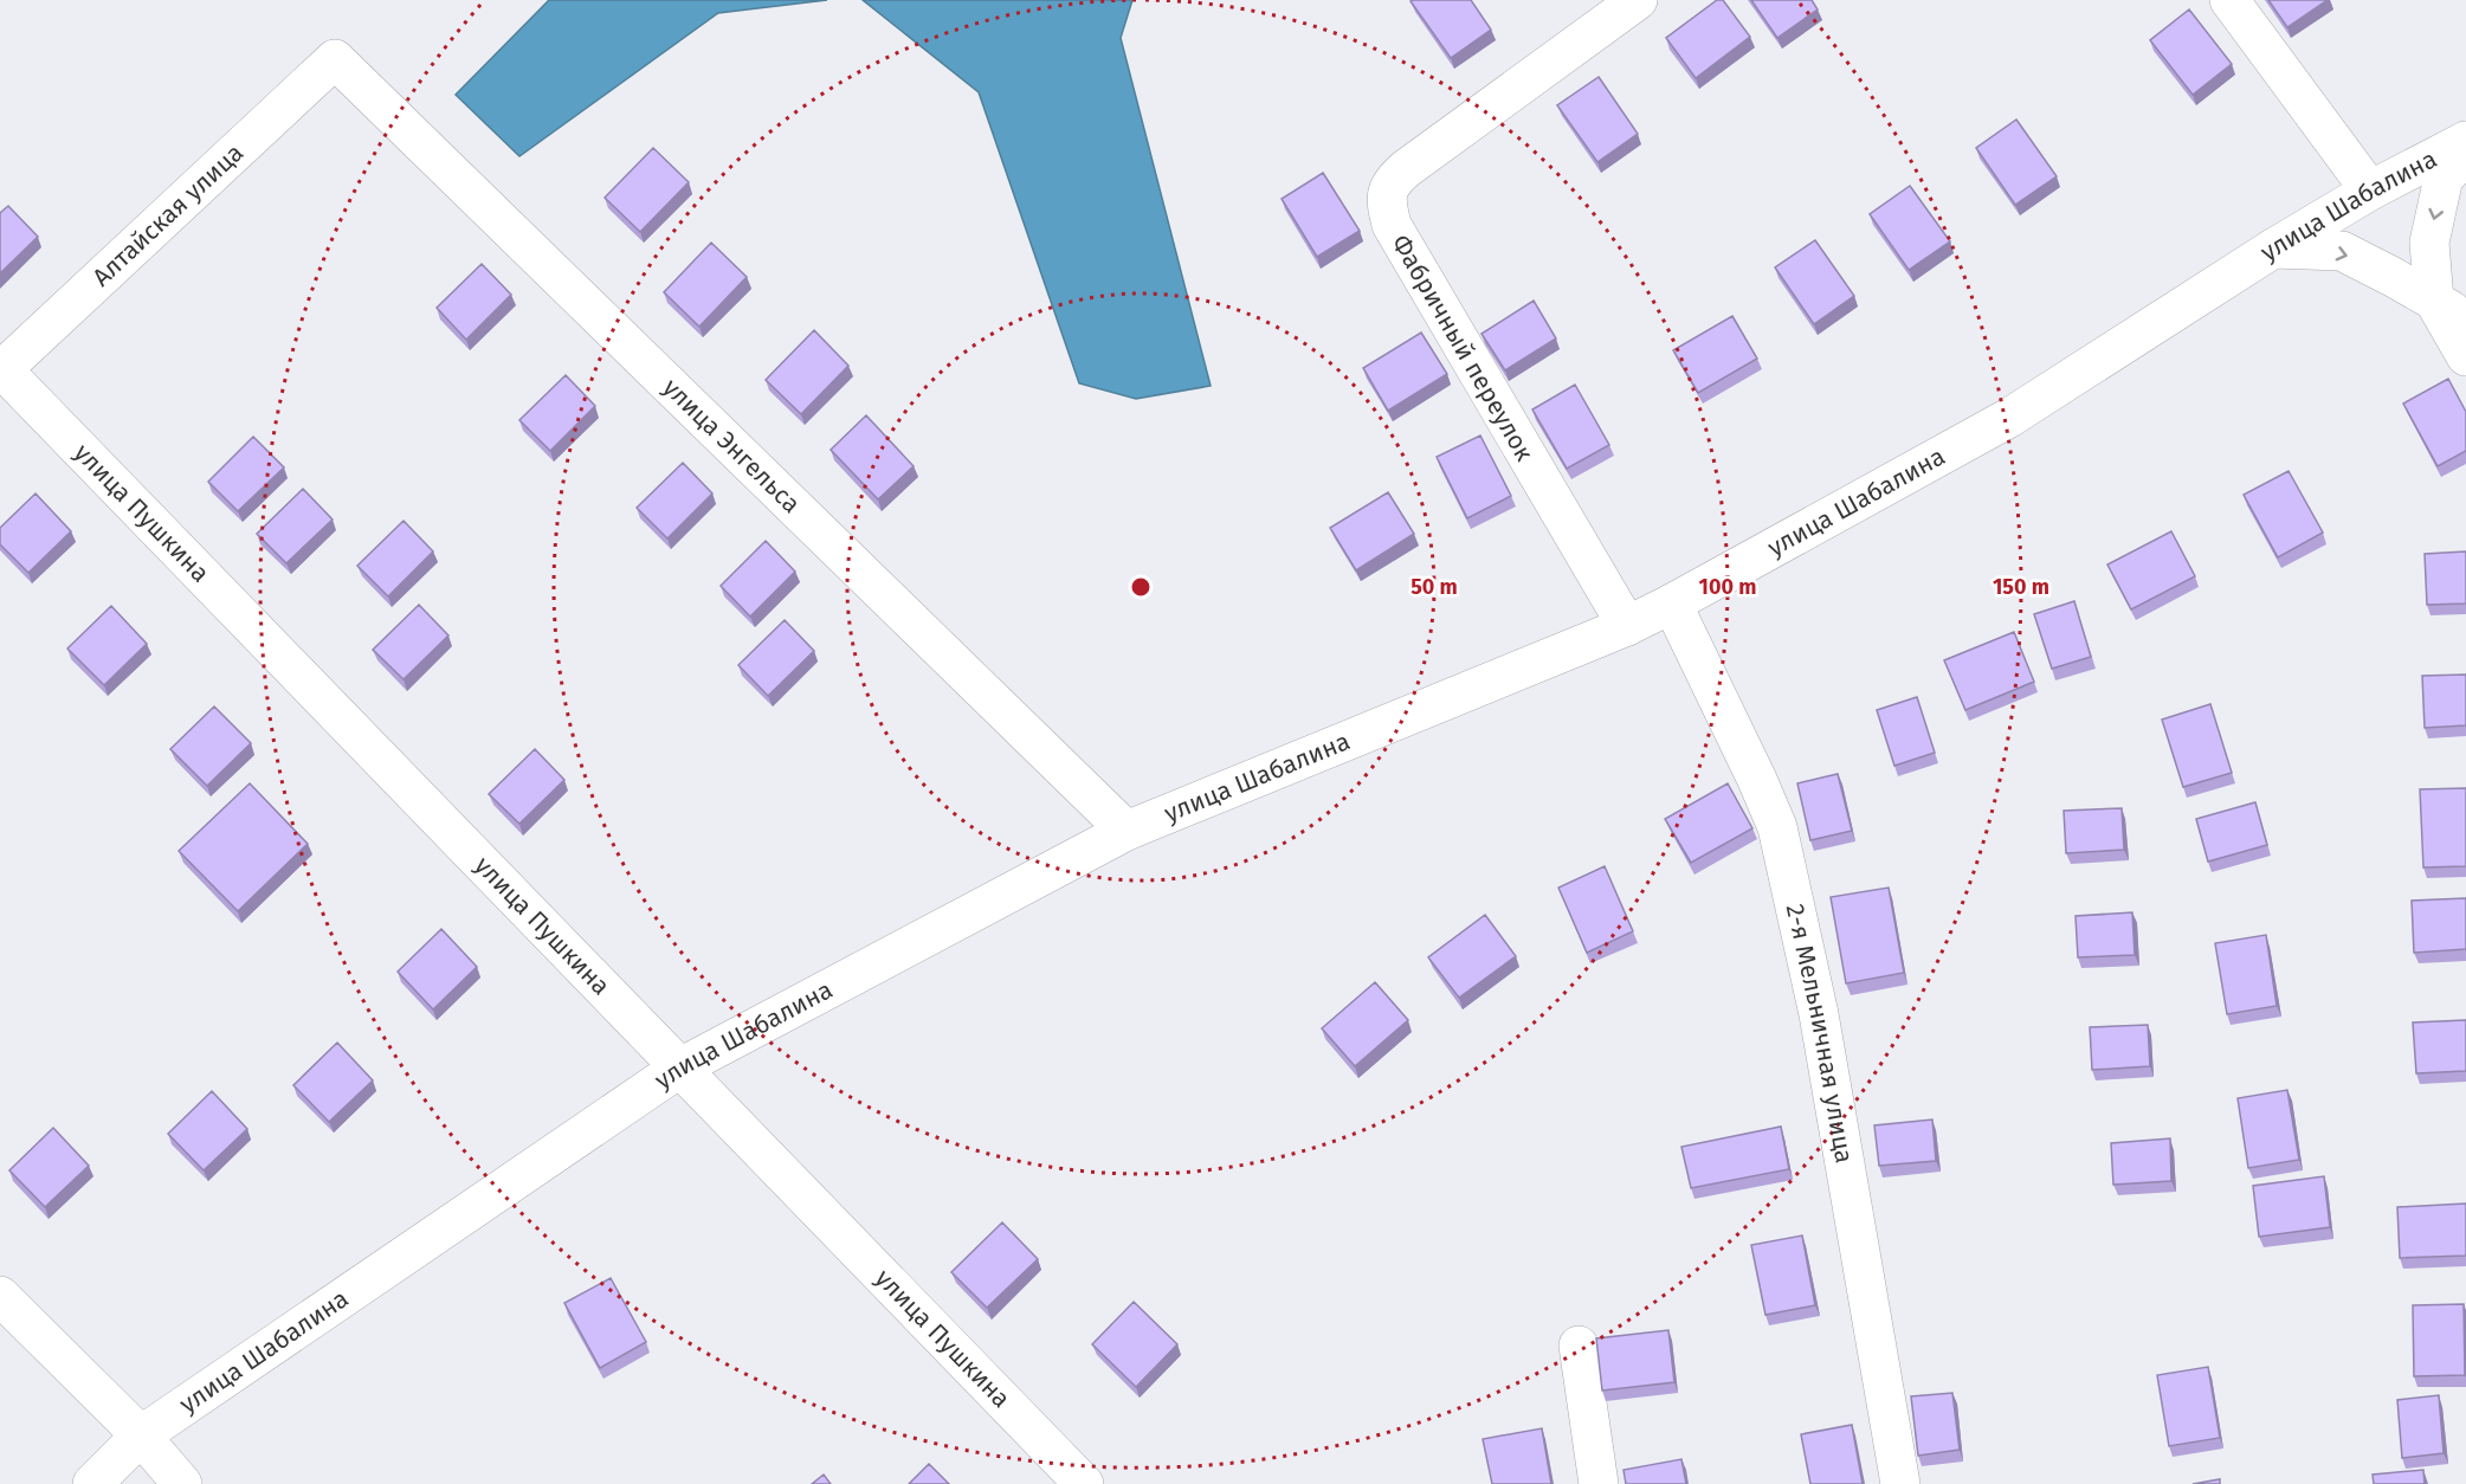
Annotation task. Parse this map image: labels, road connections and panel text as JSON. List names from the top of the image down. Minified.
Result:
{"streets":{"street":["улица Шабалина","Алтайская улица","Фабричный переулок","улица Энгельса","улица Пушкина","2-я Мельничная улица"]},"crossings":[["улица Шабалина","Фабричный переулок"],["улица Шабалина","улица Энгельса"],["улица Шабалина","улица Пушкина"],["улица Шабалина","2-я Мельничная улица"],["Алтайская улица","улица Энгельса"],["Алтайская улица","улица Пушкина"]],"rings":["50 m","100 m","150 m"]}
